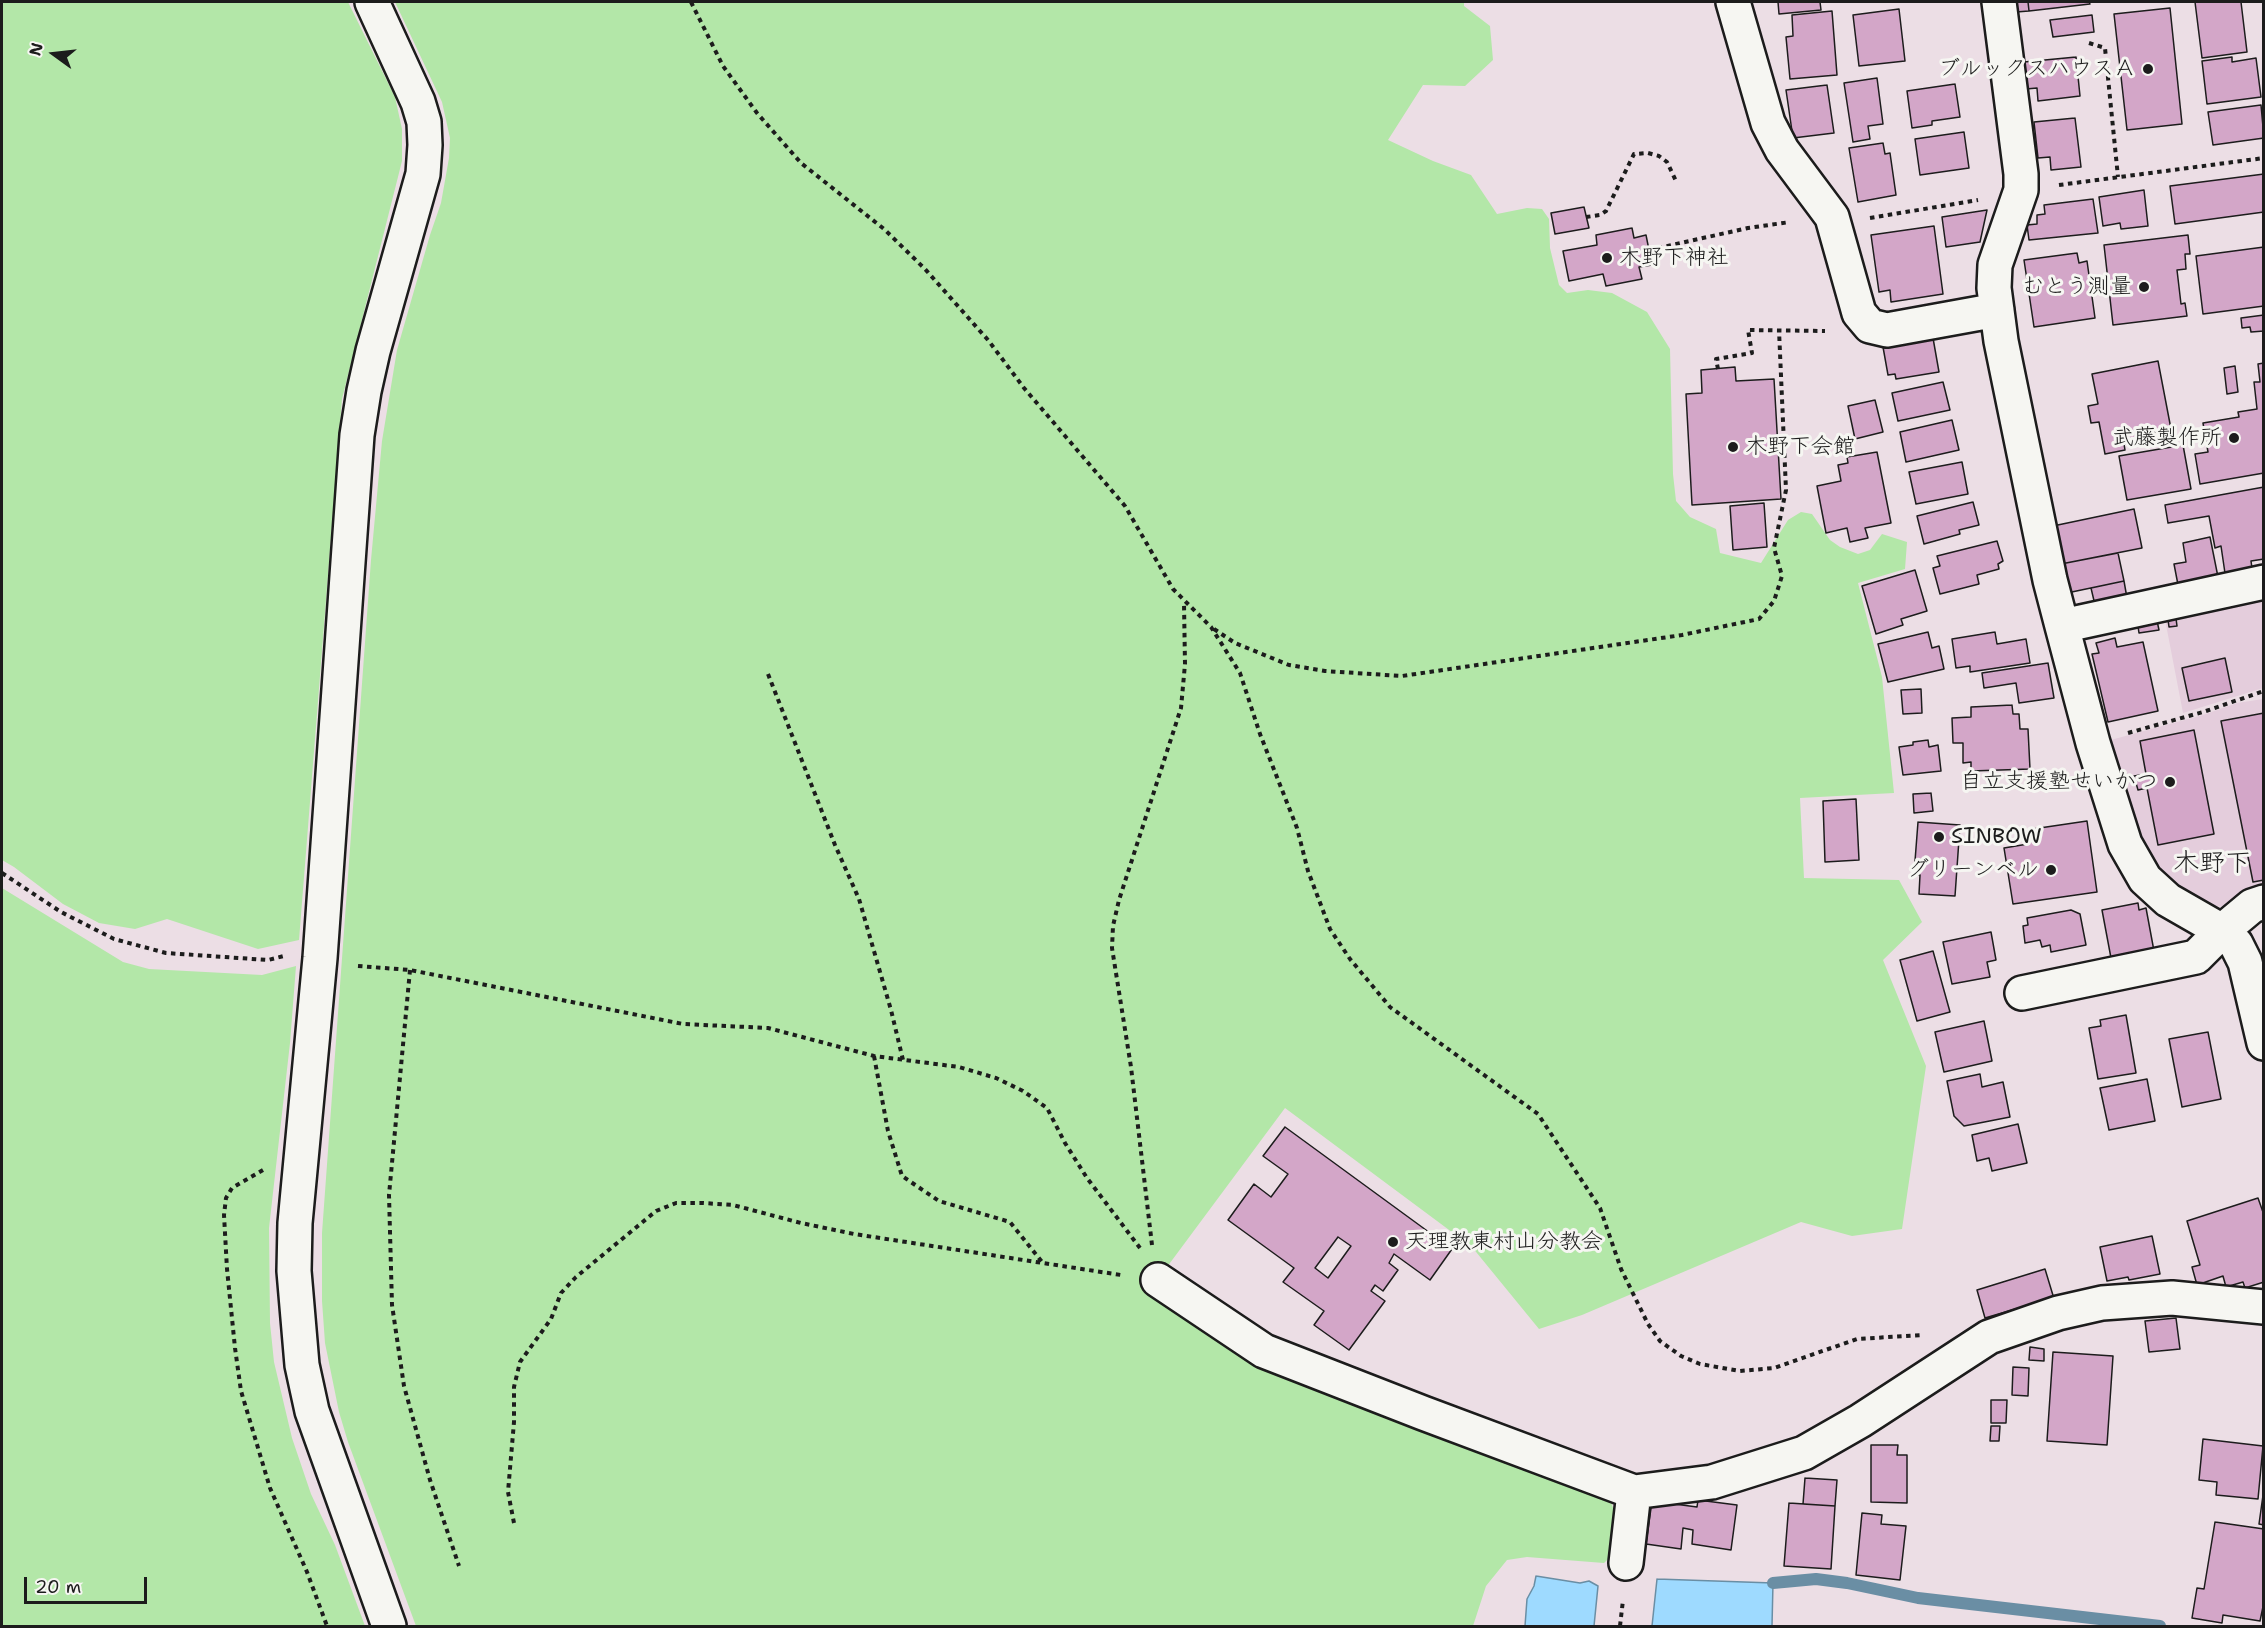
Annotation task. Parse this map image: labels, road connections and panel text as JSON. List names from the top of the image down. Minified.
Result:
{"districts":["木野下"],"places":["ブルックスハウスＡ","木野下神社","むとう測量","武藤製作所","木野下会館","自立支援塾せいかつ","SINBOW","グリーンベル","天理教東村山分教会"],"scale_bar":"20 m","north":"left"}
